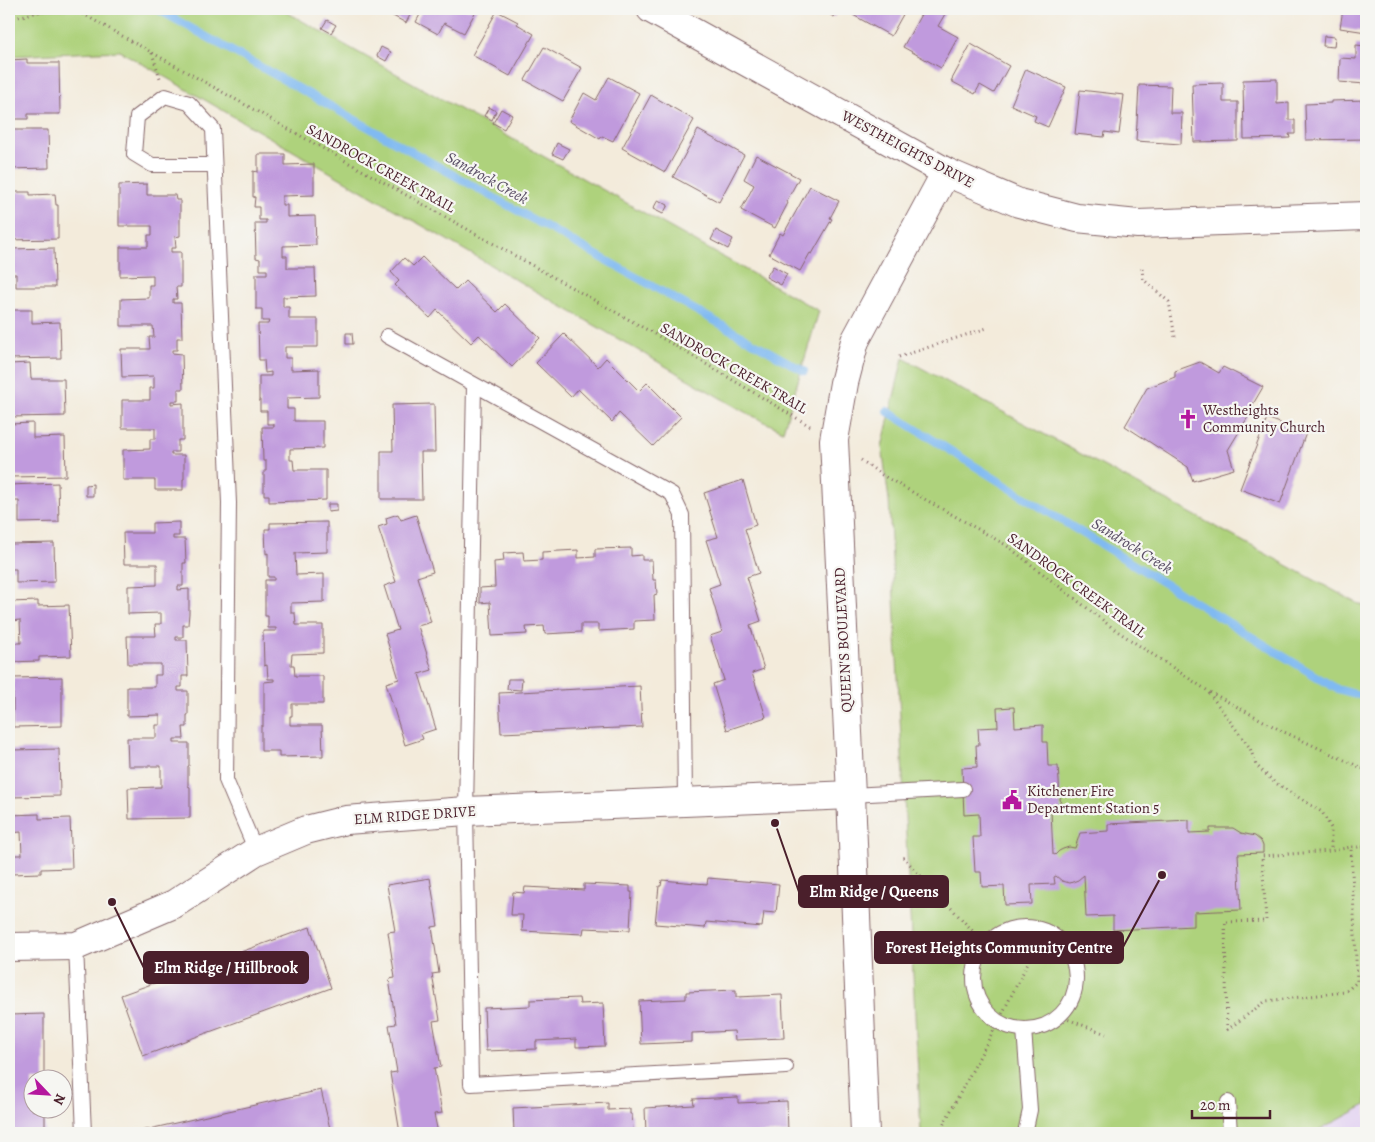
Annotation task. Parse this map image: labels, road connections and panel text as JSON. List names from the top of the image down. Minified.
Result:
{"streets":{"street":["WESTHEIGHTS DRIVE","QUEEN'S BOULEVARD","ELM RIDGE DRIVE"],"path":["SANDROCK CREEK TRAIL"]},"crossings":[["WESTHEIGHTS DRIVE","QUEEN'S BOULEVARD"],["SANDROCK CREEK TRAIL","QUEEN'S BOULEVARD"],["QUEEN'S BOULEVARD","ELM RIDGE DRIVE"]],"water":["Sandrock Creek"],"places":{"church":["Westheights Community Church"],"public building":["Kitchener Fire Department Station 5"],"other":["Elm Ridge / Queens","Forest Heights Community Centre","Elm Ridge / Hillbrook"]},"scale_bar":"20 m","north":"bottom right"}
